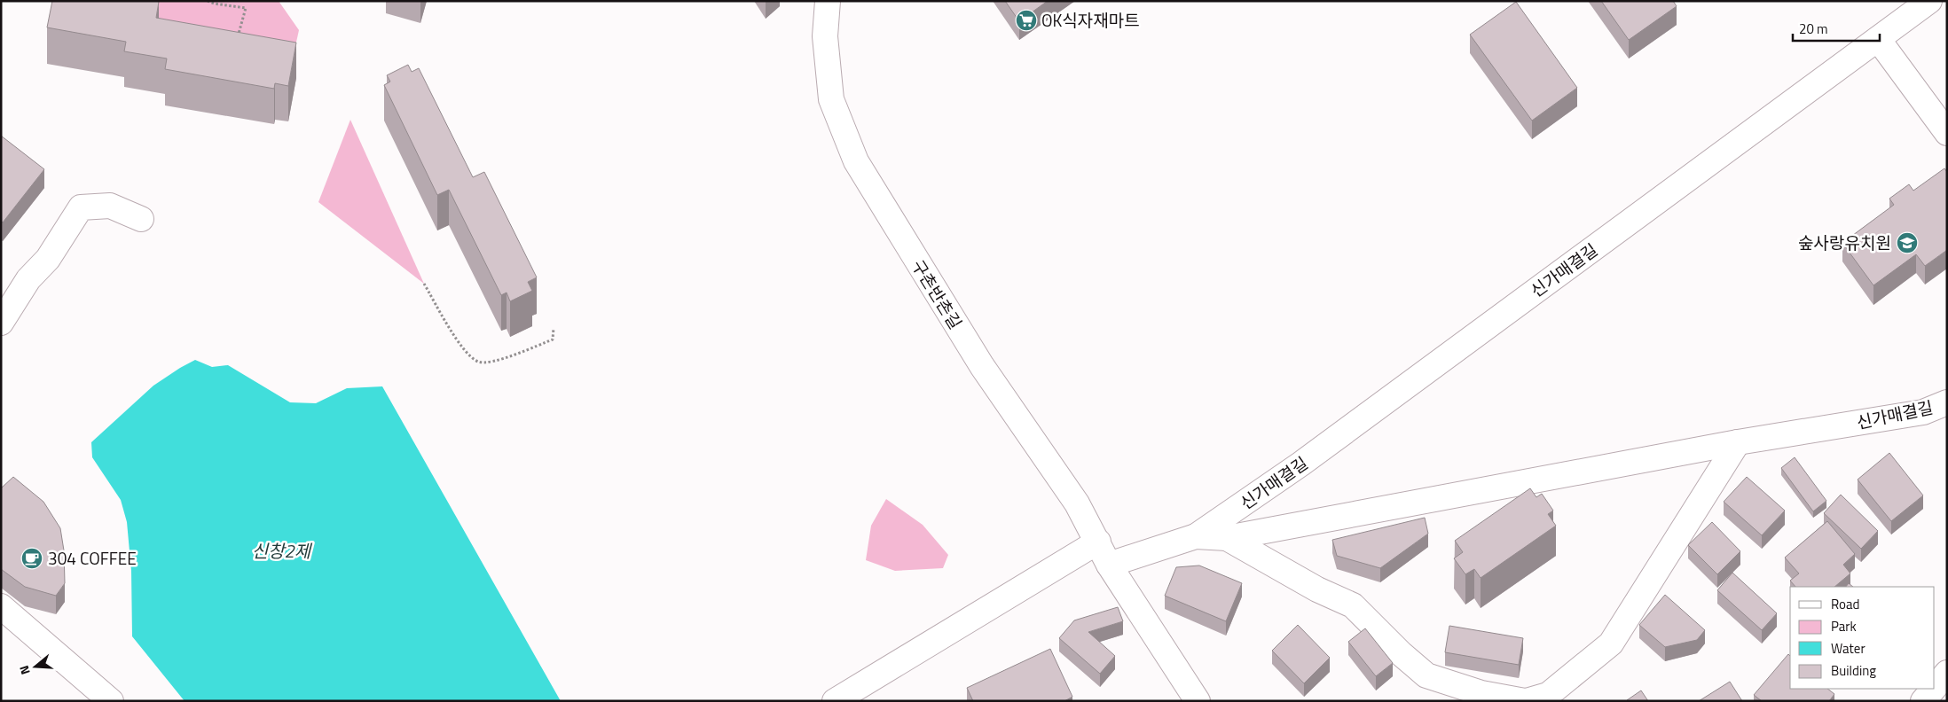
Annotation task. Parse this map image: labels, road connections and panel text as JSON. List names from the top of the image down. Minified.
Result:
{"streets":{"street":["신가매결길","구촌반촌길"]},"crossings":[["신가매결길","구촌반촌길"]],"water":["신창2제"],"places":{"supermarket":["OK식자재마트"],"school or university":["숲사랑유치원"],"cafe":["304 COFFEE"]},"legend":["Road","Park","Water","Building"],"scale_bar":"20 m","north":"left"}
